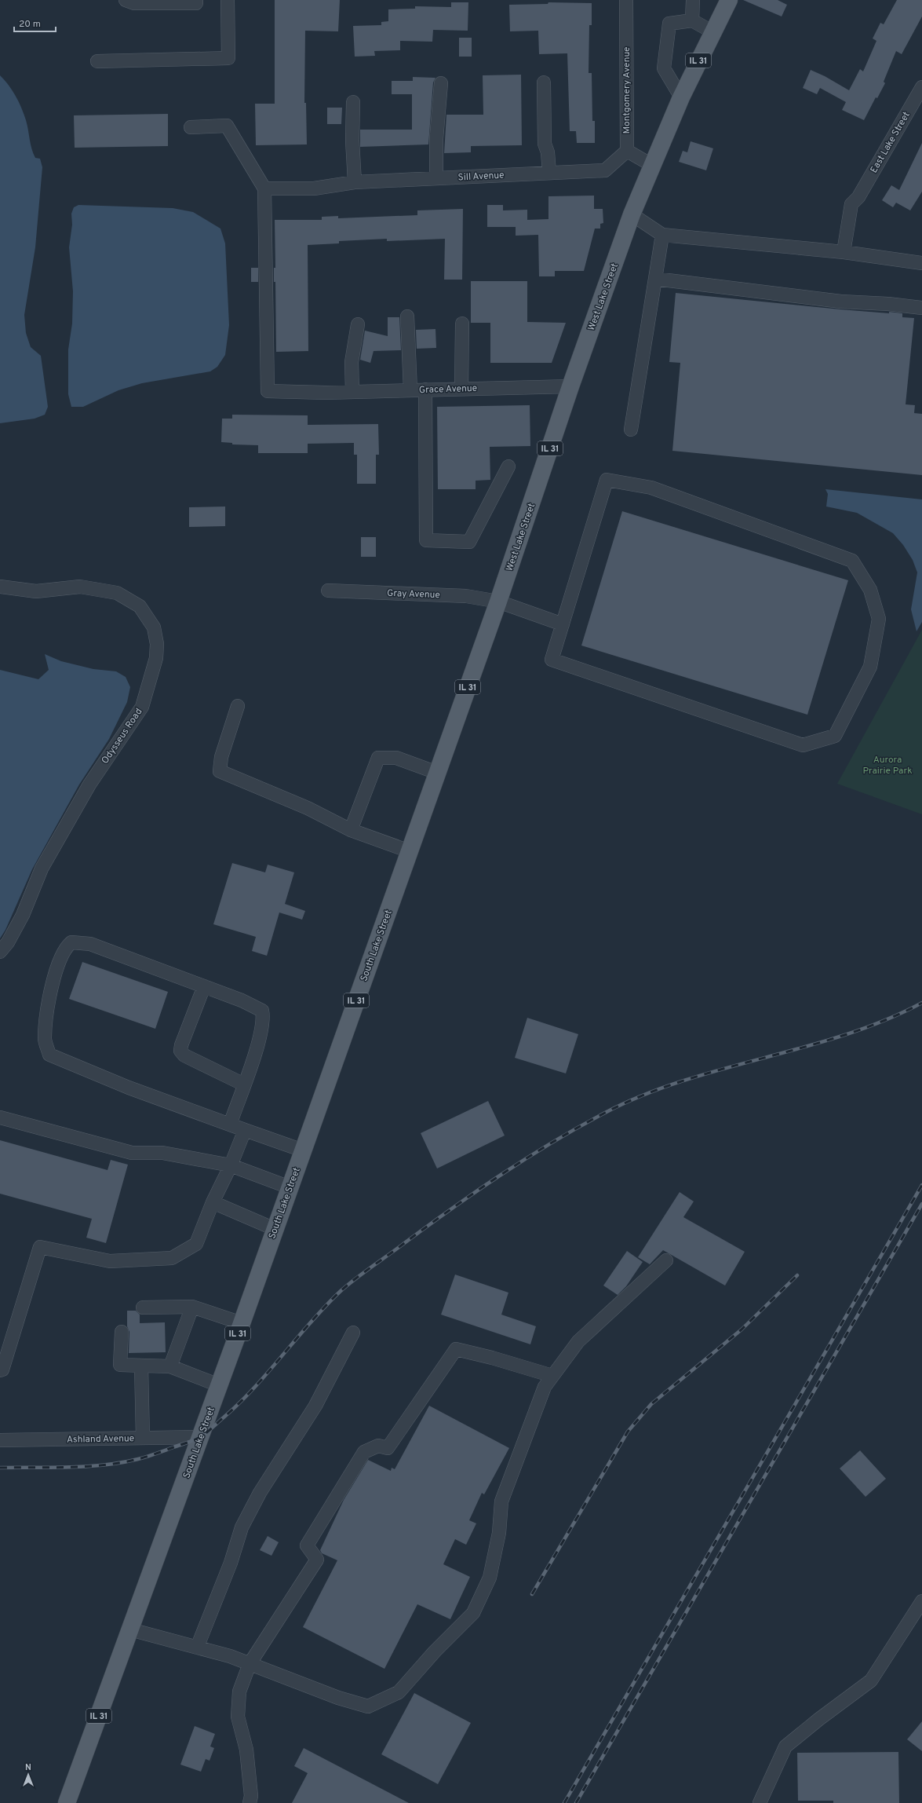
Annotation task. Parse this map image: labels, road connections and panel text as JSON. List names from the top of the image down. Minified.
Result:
{"streets":{"main road":["IL 31","West Lake Street","South Lake Street"],"street":["Montgomery Avenue","East Lake Street","Sill Avenue","Grace Avenue","Gray Avenue","Odysseus Road","Ashland Avenue"]},"crossings":[["Montgomery Avenue","Sill Avenue"],["Sill Avenue","Grace Avenue"],["West Lake Street","Grace Avenue"],["West Lake Street","Gray Avenue"],["West Lake Street","South Lake Street"],["Gray Avenue","South Lake Street"],["South Lake Street","Ashland Avenue"]],"parks":["Aurora Prairie Park"],"scale_bar":"20 m","north":"top"}
